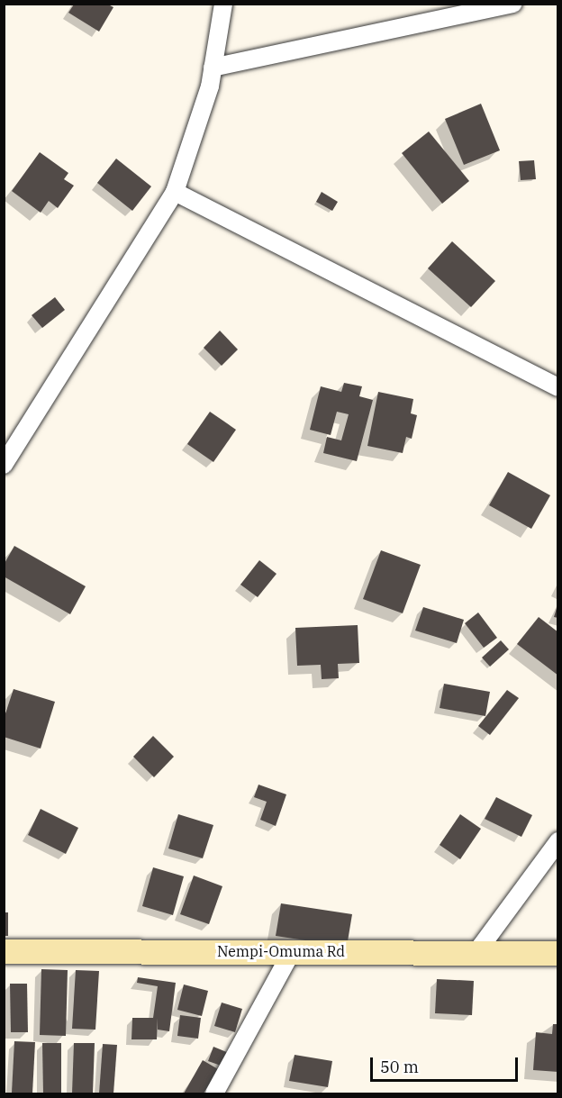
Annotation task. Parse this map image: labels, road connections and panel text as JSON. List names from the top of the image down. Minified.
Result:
{"streets":{"street":["Nempi-Omuma Rd"]},"scale_bar":"50 m"}
